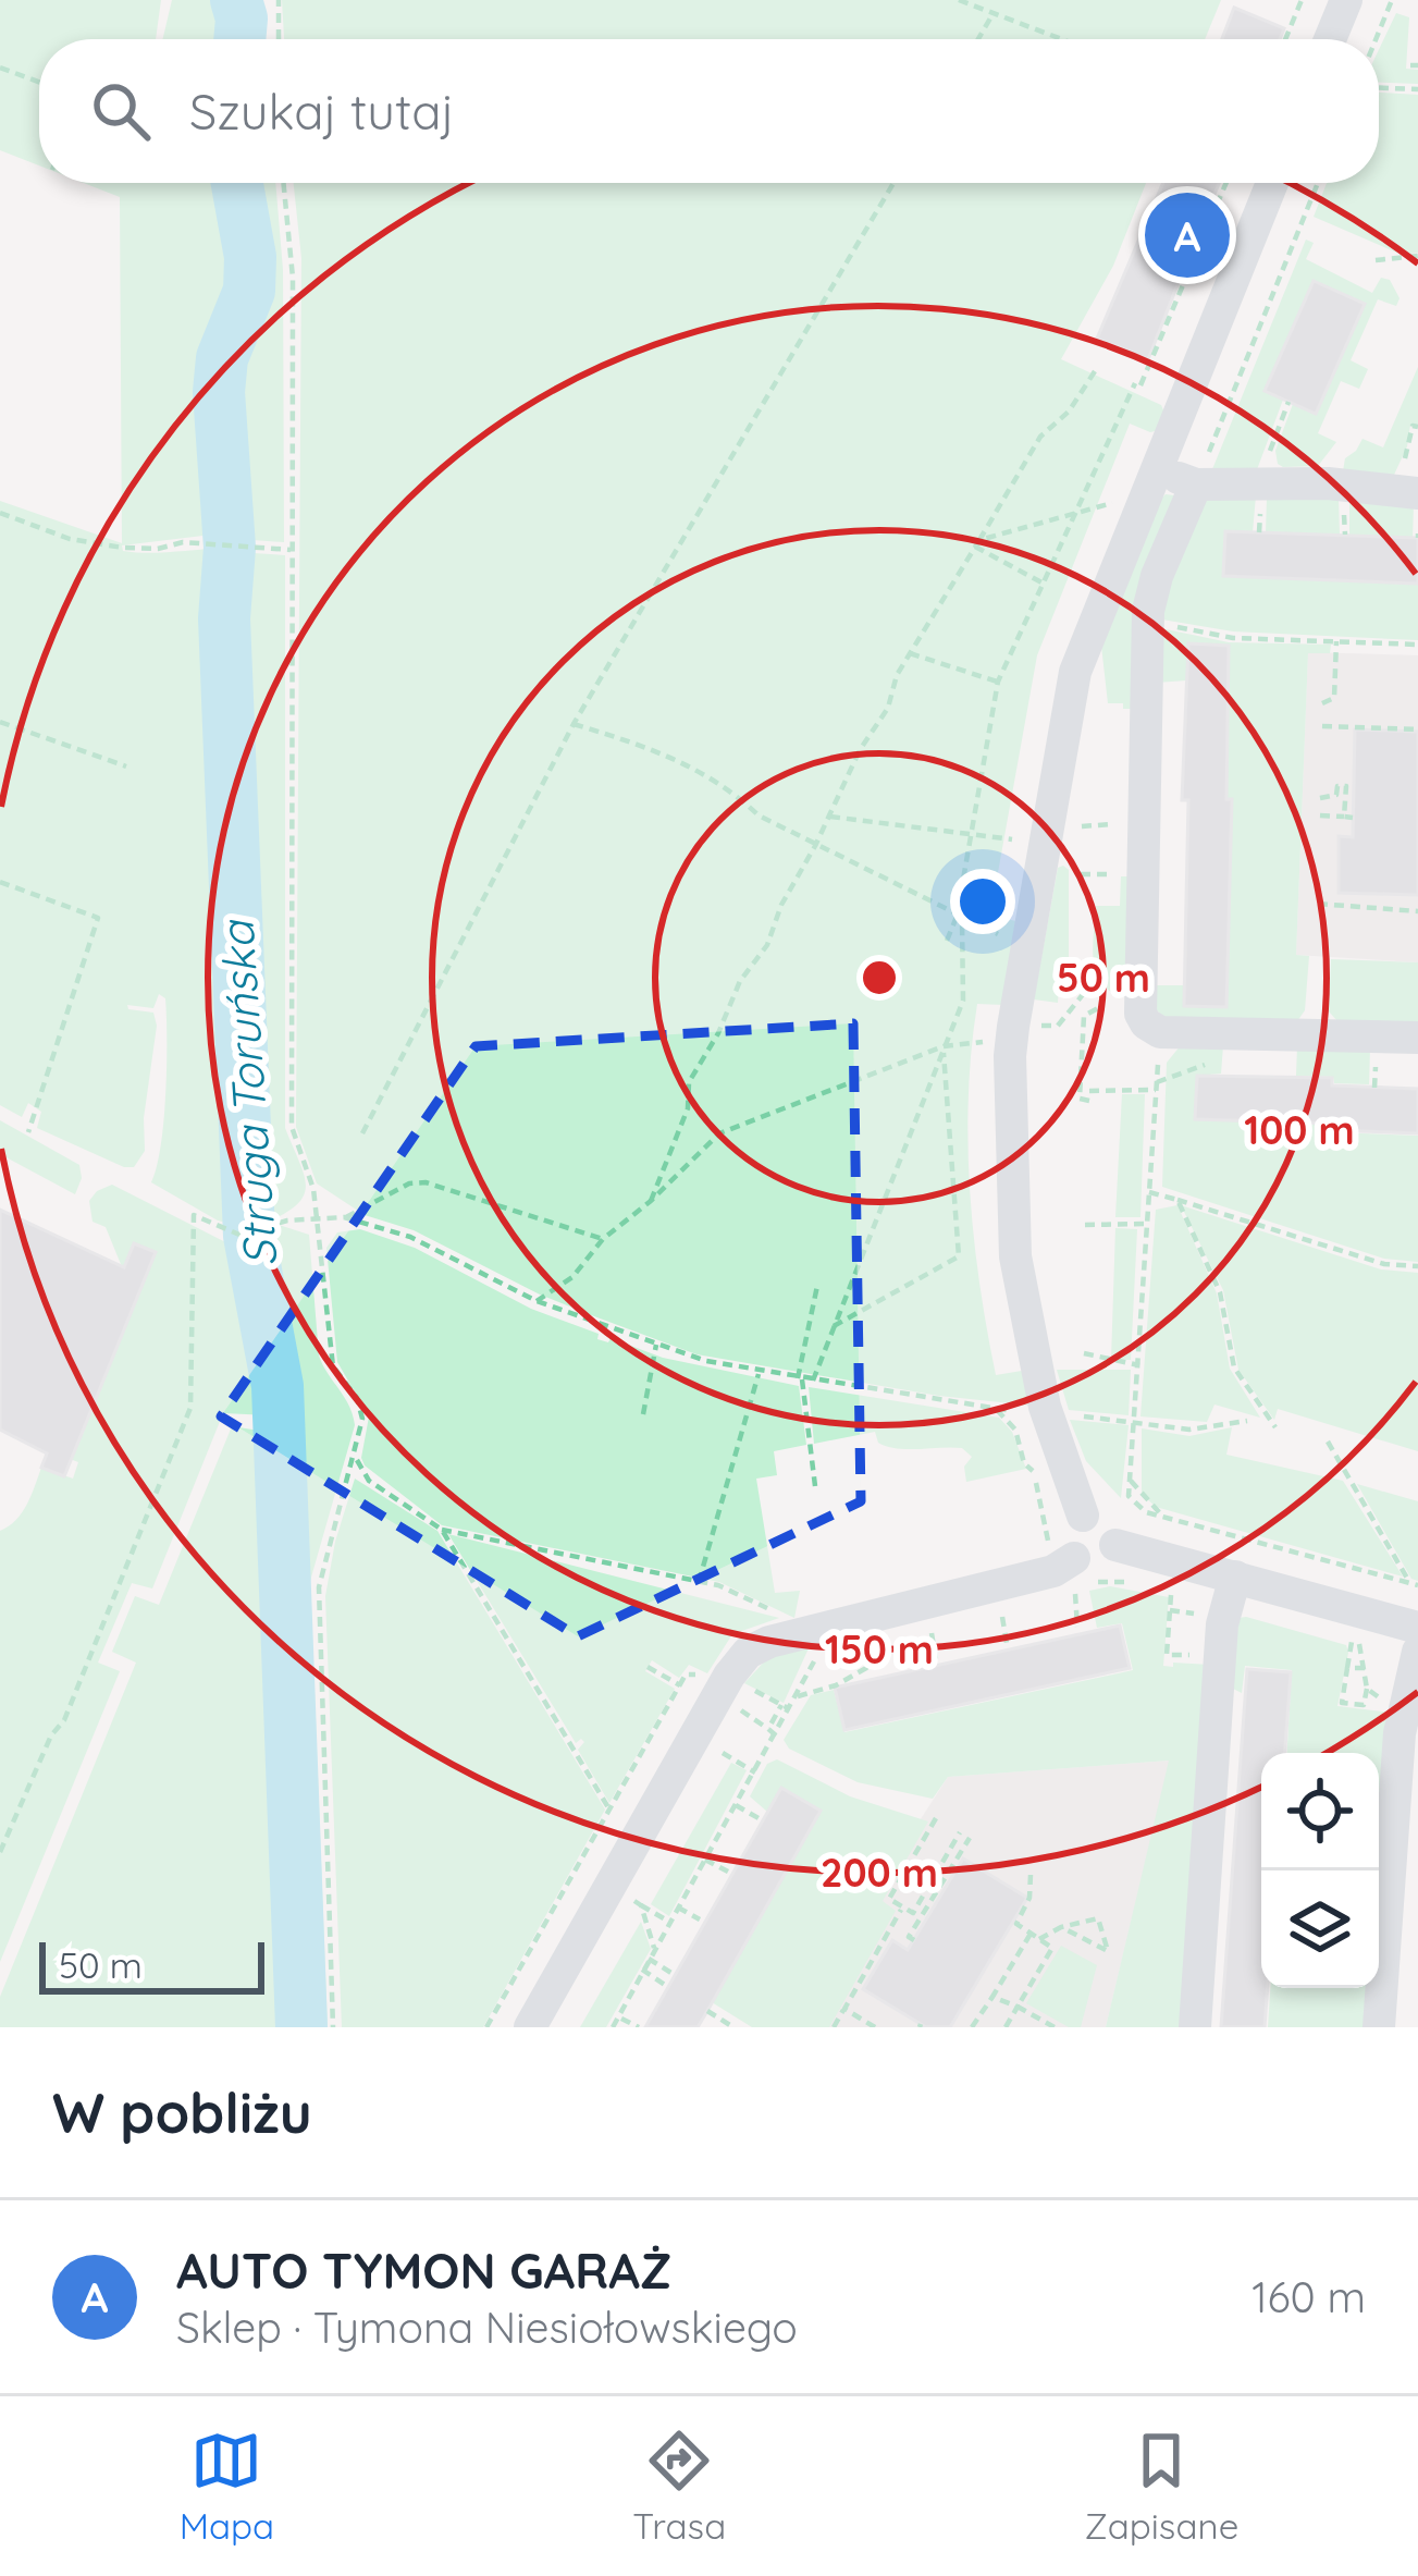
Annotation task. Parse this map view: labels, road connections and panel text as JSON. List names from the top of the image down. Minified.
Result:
{"water":["Struga Toruńska"],"scale_bar":"50 m","page":{"search":"Szukaj tutaj","pins":"A","scale":"50 m","heading":"W pobliżu","list":[{"mark":"A","name":"AUTO TYMON GARAŻ","note":"Sklep · Tymona Niesiołowskiego","value":"160 m"}],"nav":["Mapa","Trasa","Zapisane"]},"rings":["50 m","100 m","150 m","200 m"]}
